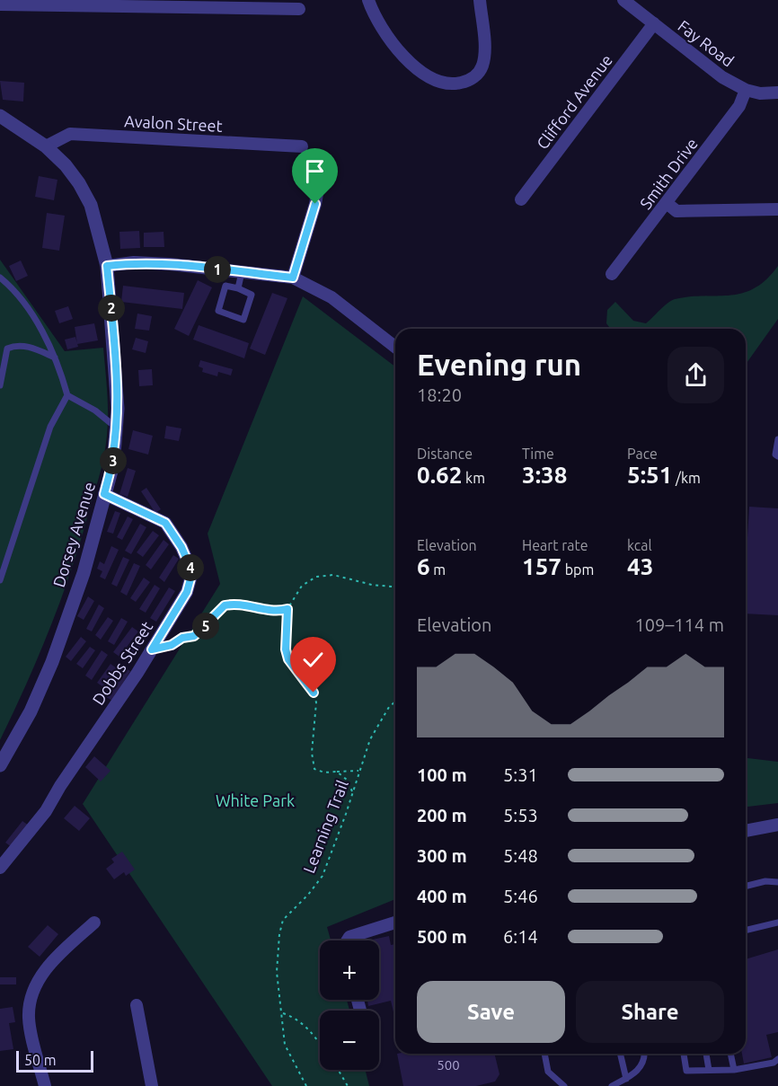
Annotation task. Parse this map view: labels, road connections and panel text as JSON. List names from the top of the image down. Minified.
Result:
{"streets":{"street":["Fay Road","Clifford Avenue","Avalon Street","Smith Drive","Dorsey Avenue","Dobbs Street"],"path":["Learning Trail"]},"crossings":[["Fay Road","Clifford Avenue"],["Fay Road","Smith Drive"],["Avalon Street","Dorsey Avenue"],["Dorsey Avenue","Dobbs Street"]],"parks":["White Park"],"house_numbers":["500"],"scale_bar":"50 m","page":{"pins":["1","2","3","4","5"],"heading":["Evening run","18:20"],"stats":[["Distance","0.62 km"],["Time","3:38"],["Pace","5:51 /km"],["Elevation","6 m"],["Heart rate","157 bpm"],["kcal","43"]],"chart":["Elevation","109–114 m"],"list":[{"name":"100 m","note":"5:31"},{"name":"200 m","note":"5:53"},{"name":"300 m","note":"5:48"},{"name":"400 m","note":"5:46"},{"name":"500 m","note":"6:14"}],"map_buttons":["+","−"],"buttons":["Save","Share"],"scale":"50 m"}}
